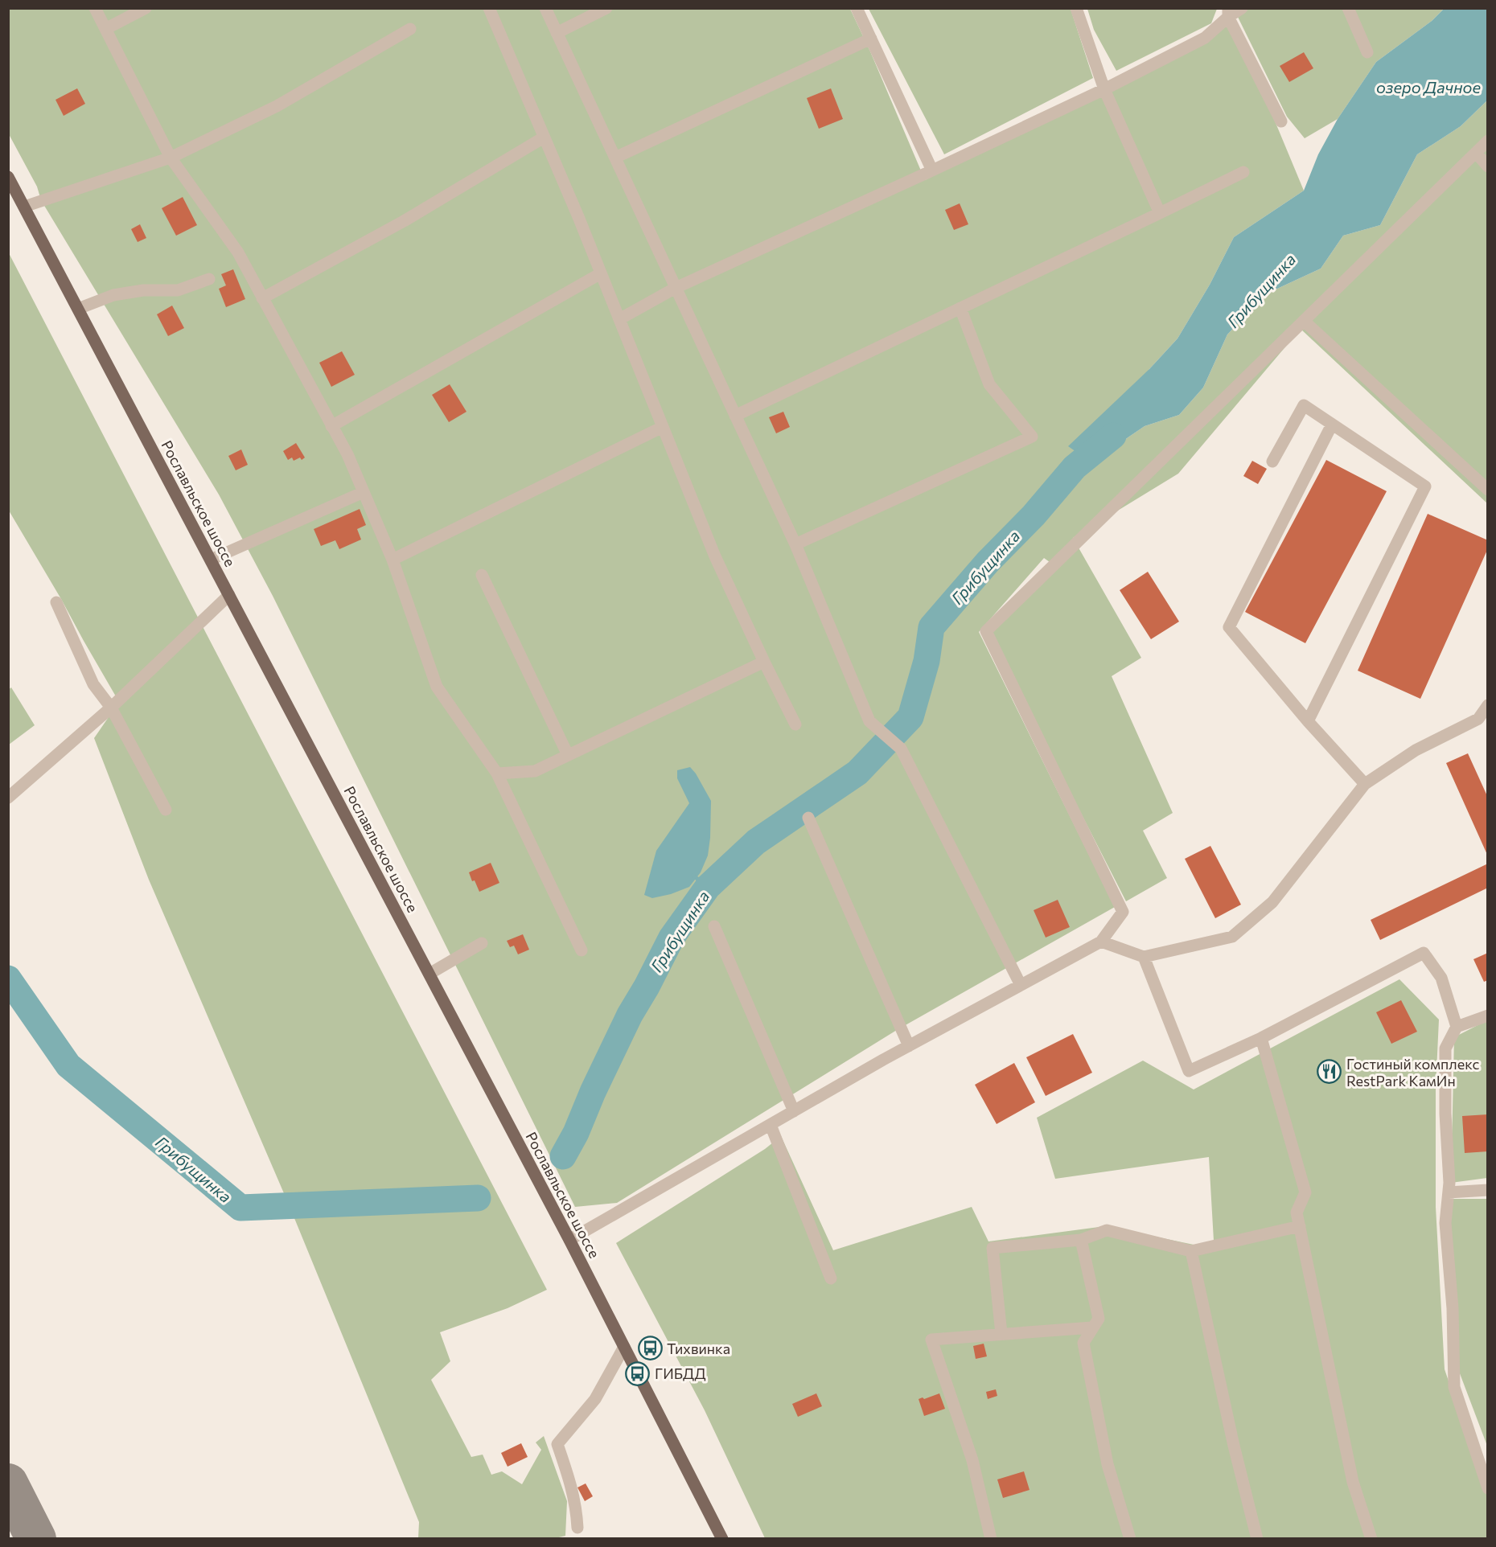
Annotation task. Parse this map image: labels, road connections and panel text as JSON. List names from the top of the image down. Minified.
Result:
{"streets":{"main road":["Рославльское шоссе"]},"water":["озеро Дачное","Грибущинка"],"places":{"restaurant":["Гостиный комплекс RestPark КамИн"],"bus stop":["Тихвинка","ГИБДД"]}}
